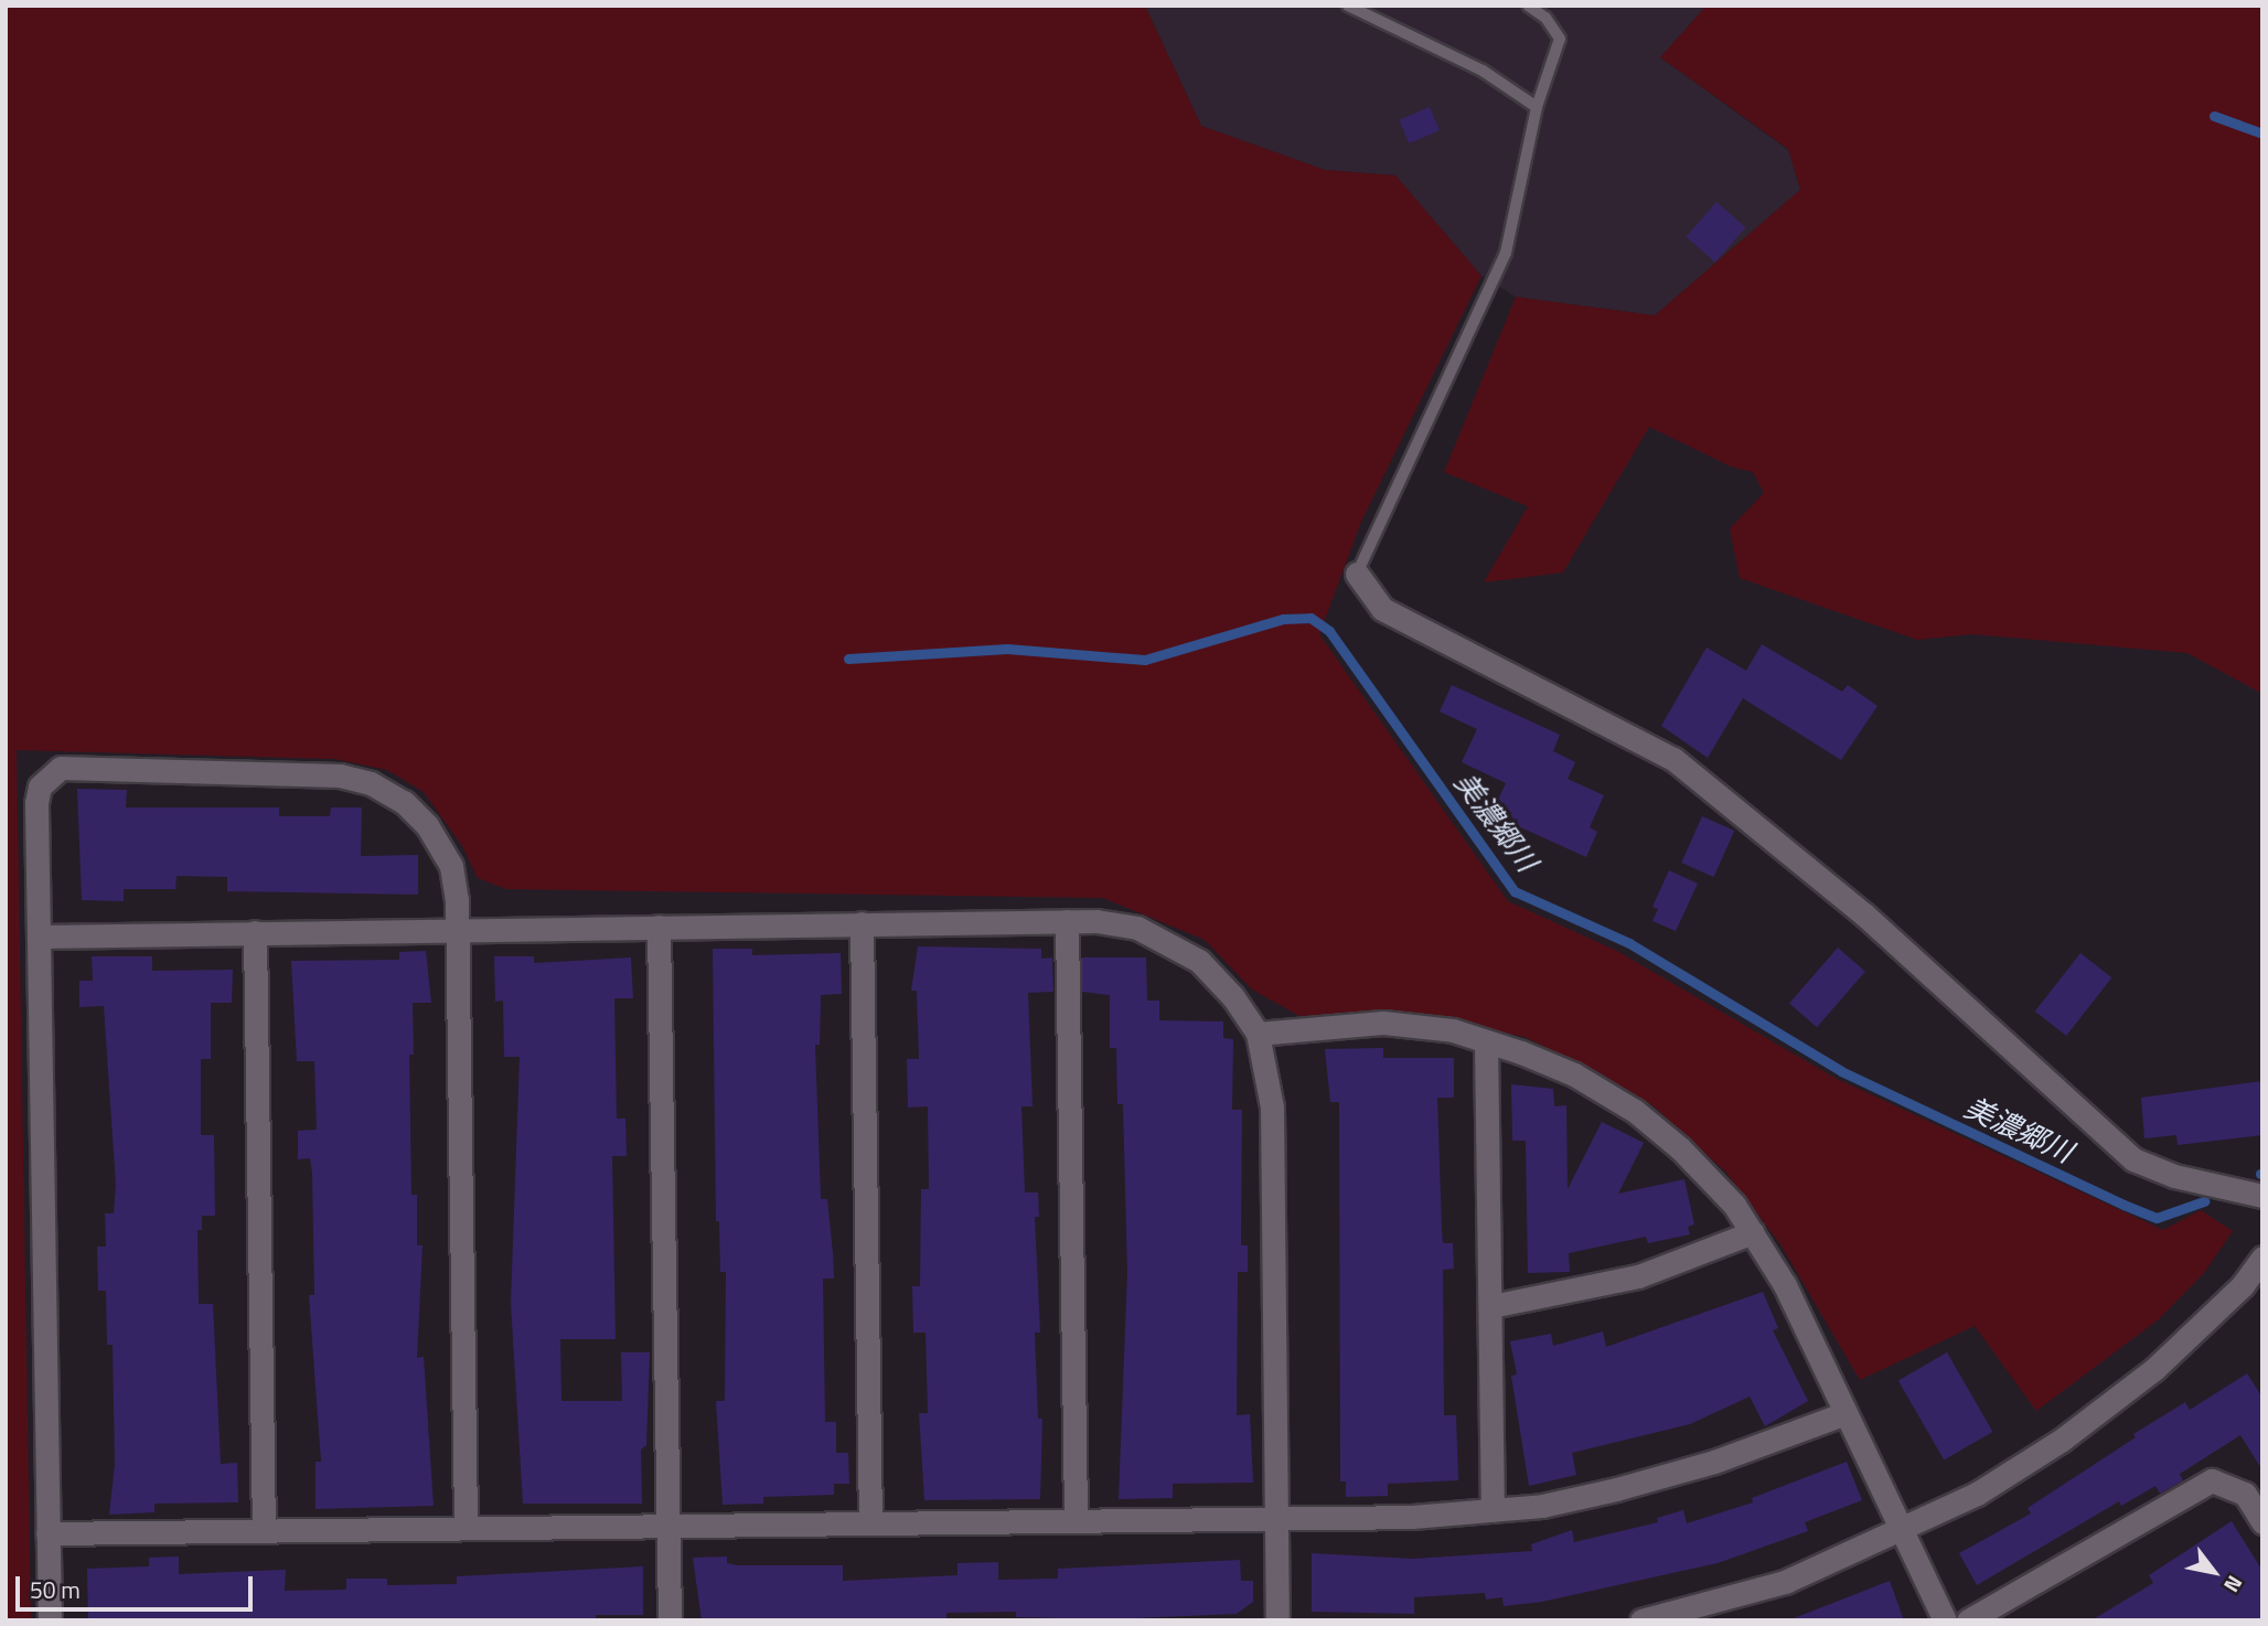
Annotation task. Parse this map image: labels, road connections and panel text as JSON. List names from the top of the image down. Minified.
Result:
{"water":["美濃郷川"],"scale_bar":"50 m","north":"bottom right"}
